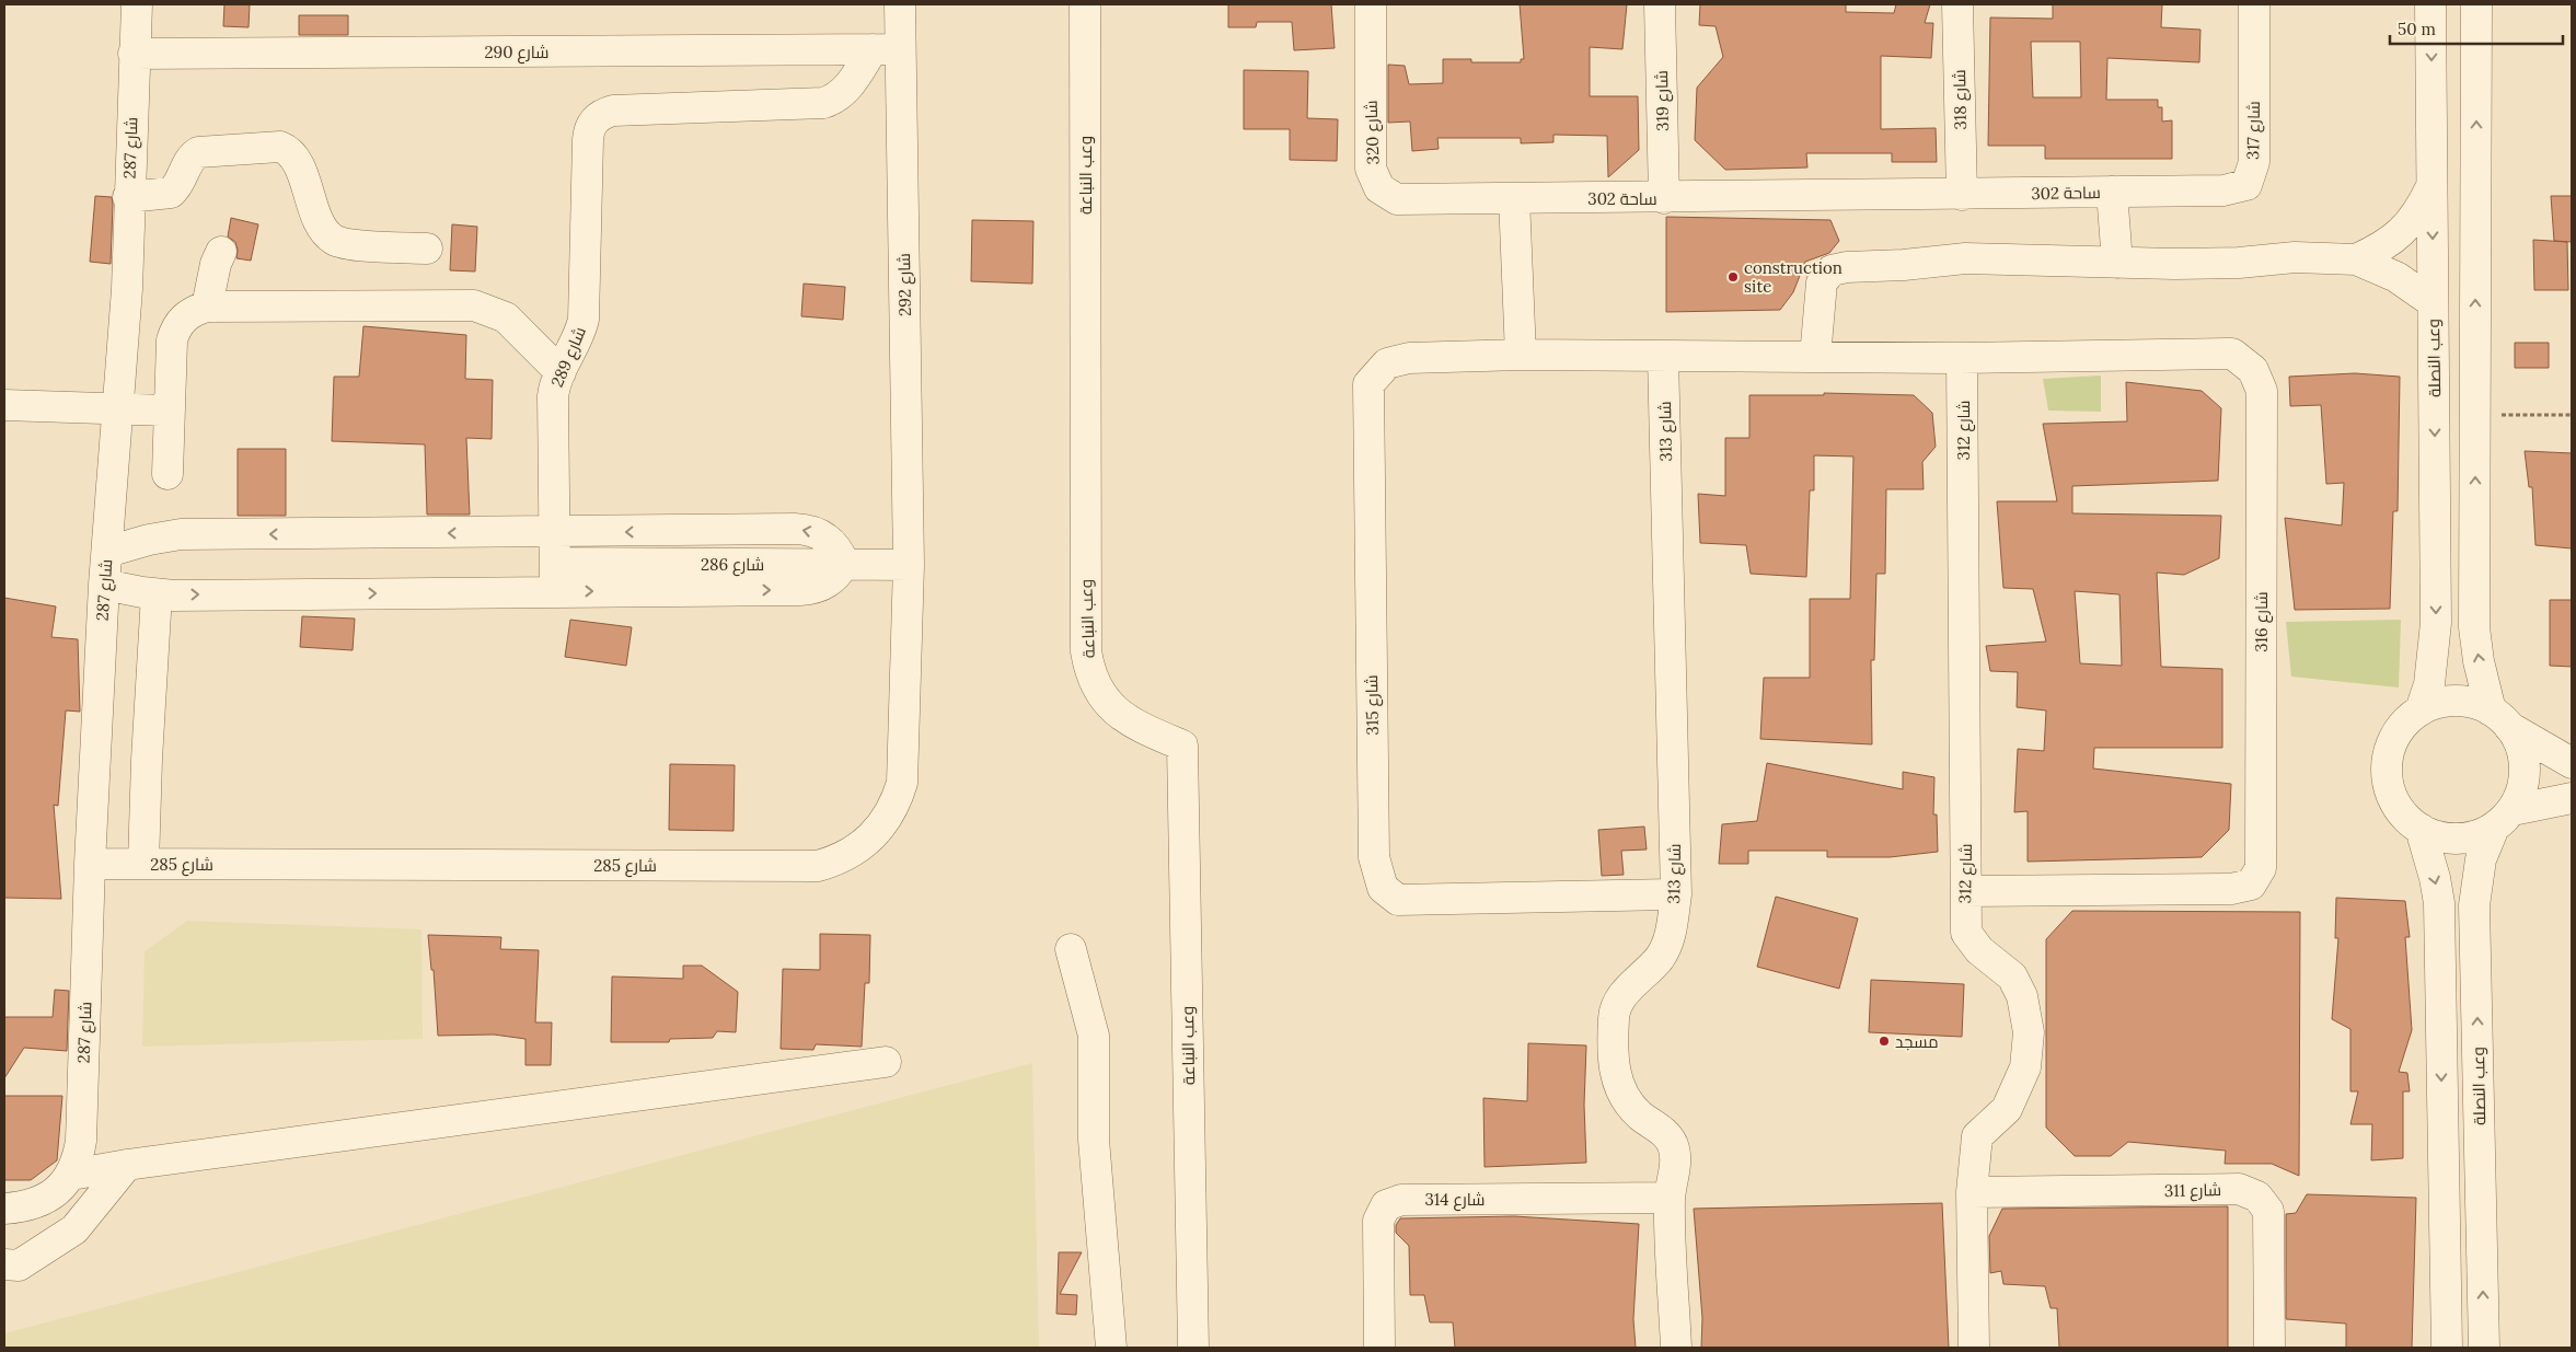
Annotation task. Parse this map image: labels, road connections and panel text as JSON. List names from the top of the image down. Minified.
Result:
{"streets":{"street":["شارع 290","شارع 318","شارع 319","شارع 317","شارع 320","شارع 287","وعب النباعة","ساحة 302","شارع 292","شارع 289","وعب النصلة","شارع 312","شارع 313","شارع 316","شارع 315","شارع 285","شارع 311","شارع 314"]},"crossings":[["شارع 290","شارع 287"],["شارع 290","شارع 292"],["شارع 290","شارع 289"],["شارع 318","ساحة 302"],["شارع 319","ساحة 302"],["شارع 317","ساحة 302"],["شارع 320","ساحة 302"],["شارع 287","شارع 285"],["شارع 292","شارع 289"],["شارع 292","شارع 285"],["شارع 312","شارع 316"],["شارع 312","شارع 311"],["شارع 313","شارع 315"],["شارع 313","شارع 314"]],"places":["construction site","مسجد"],"scale_bar":"50 m"}
